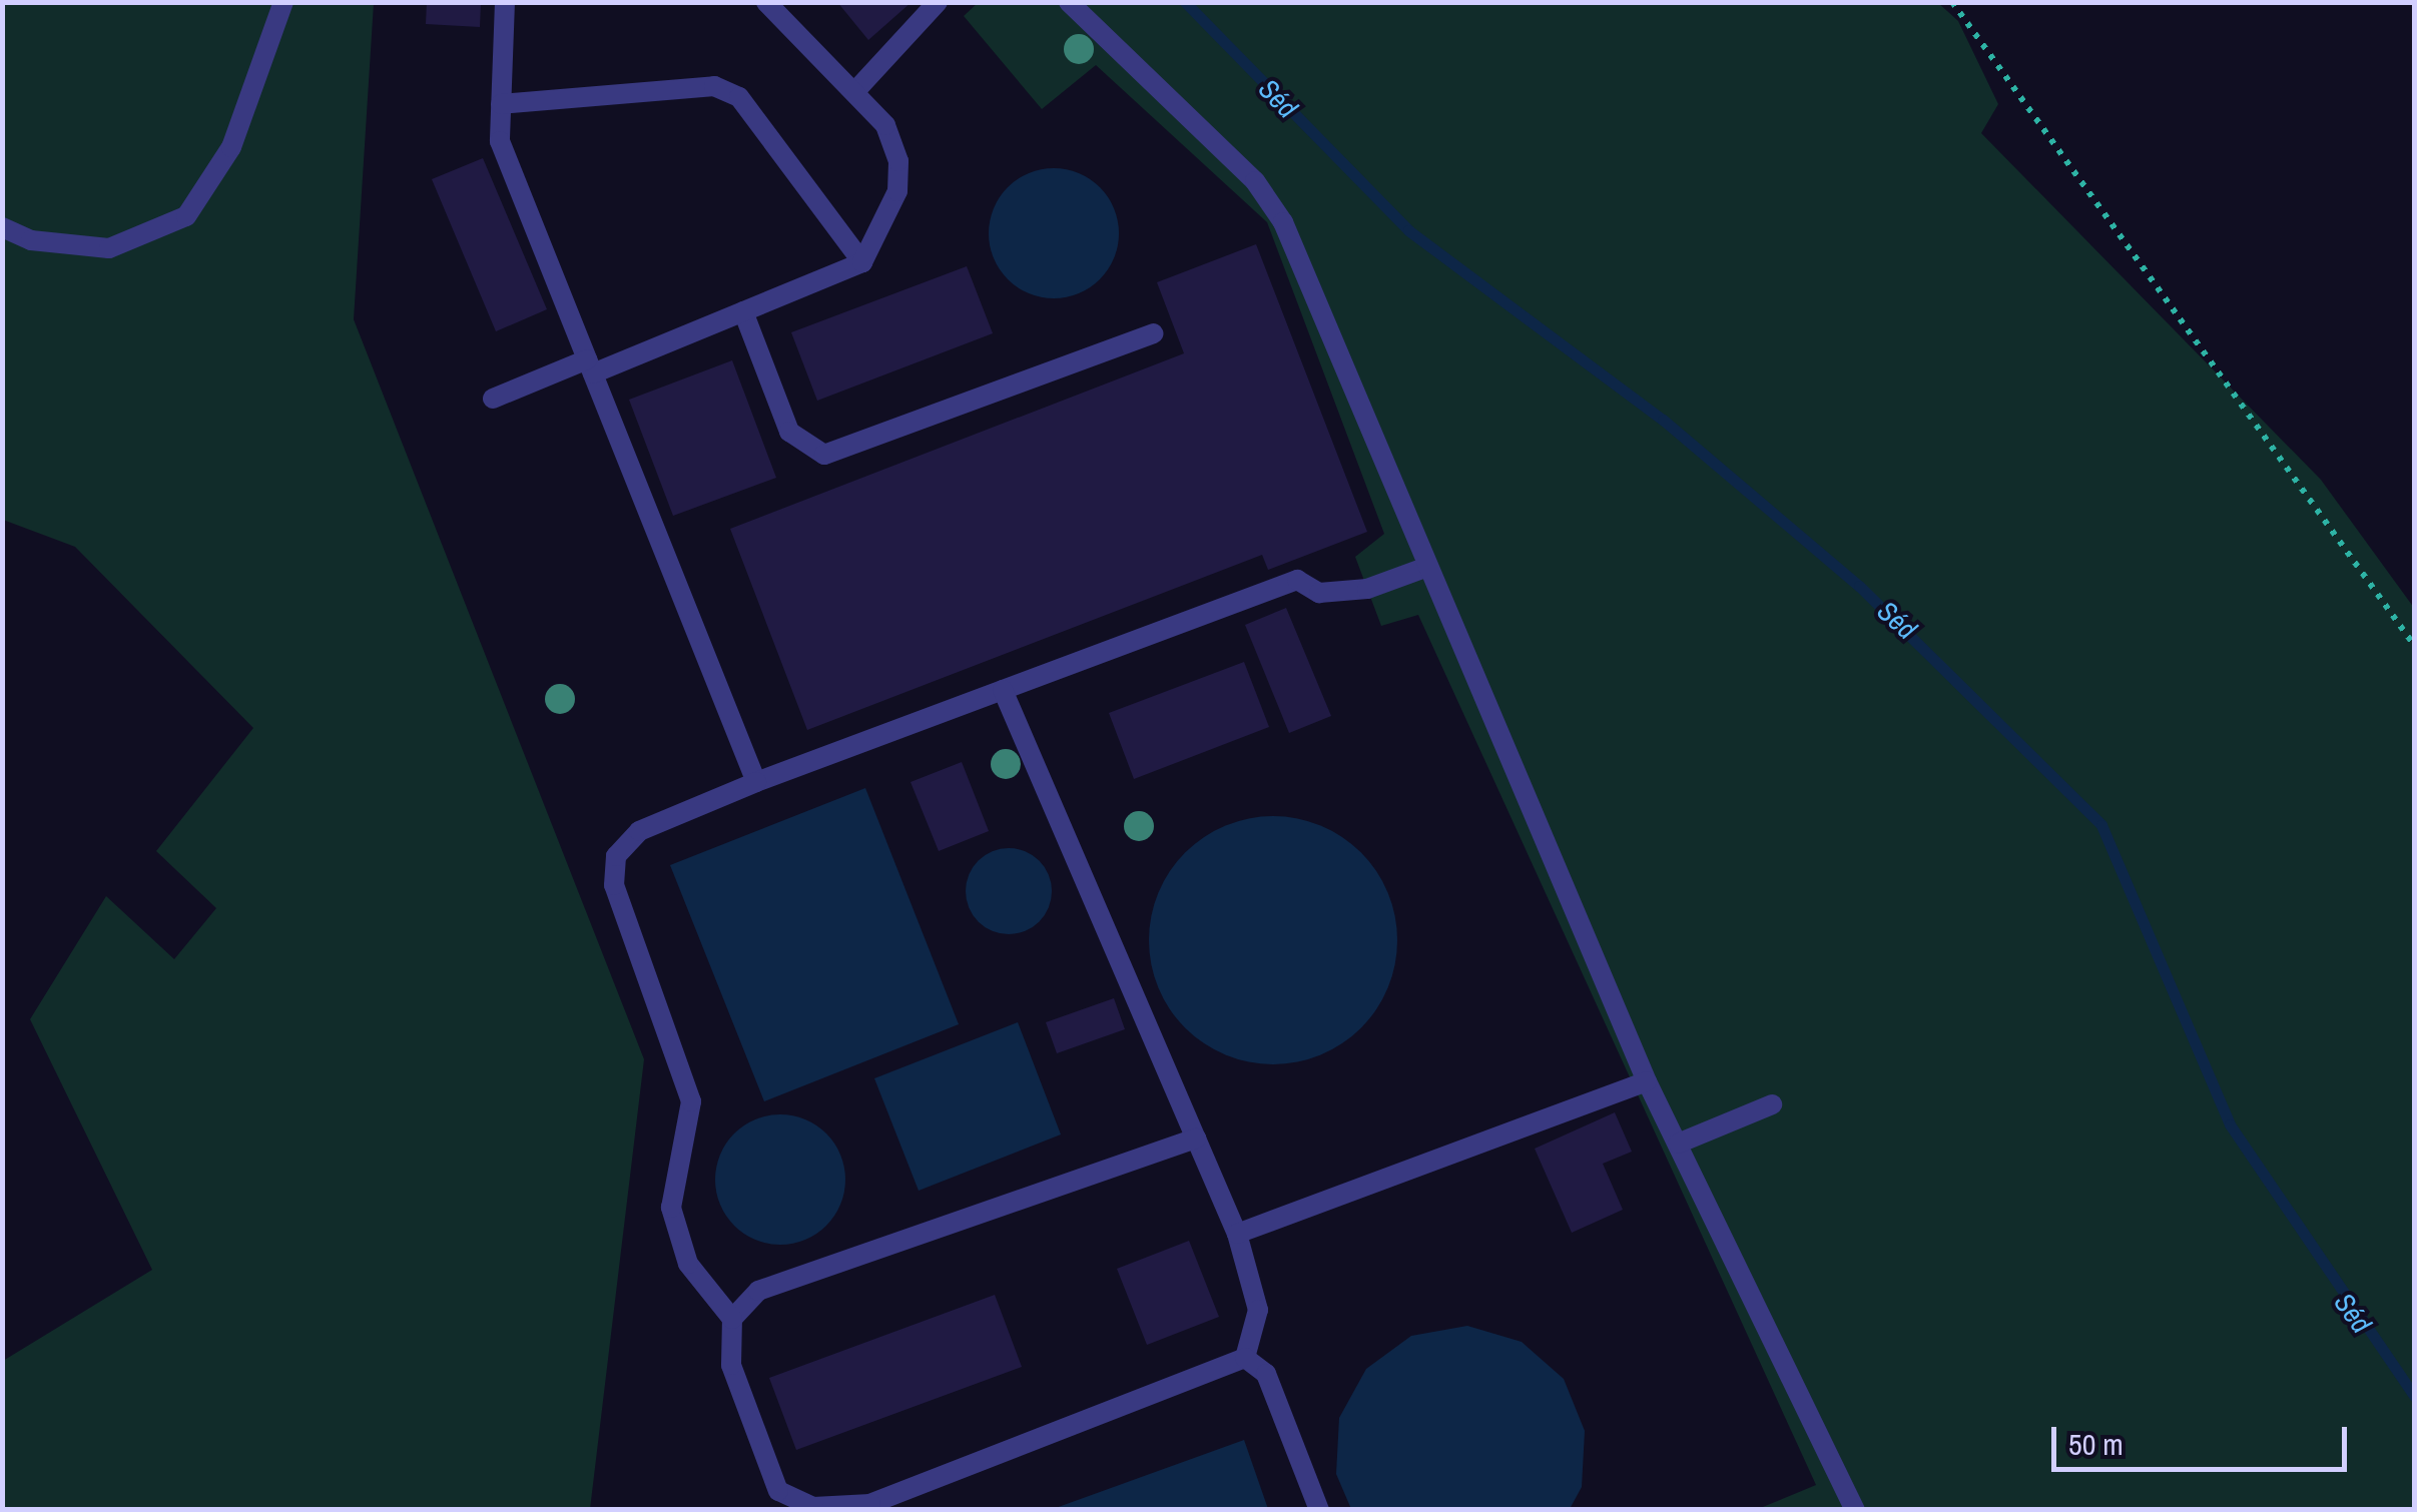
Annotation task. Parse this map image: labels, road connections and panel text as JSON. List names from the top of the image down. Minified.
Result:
{"water":["Séd"],"scale_bar":"50 m"}
